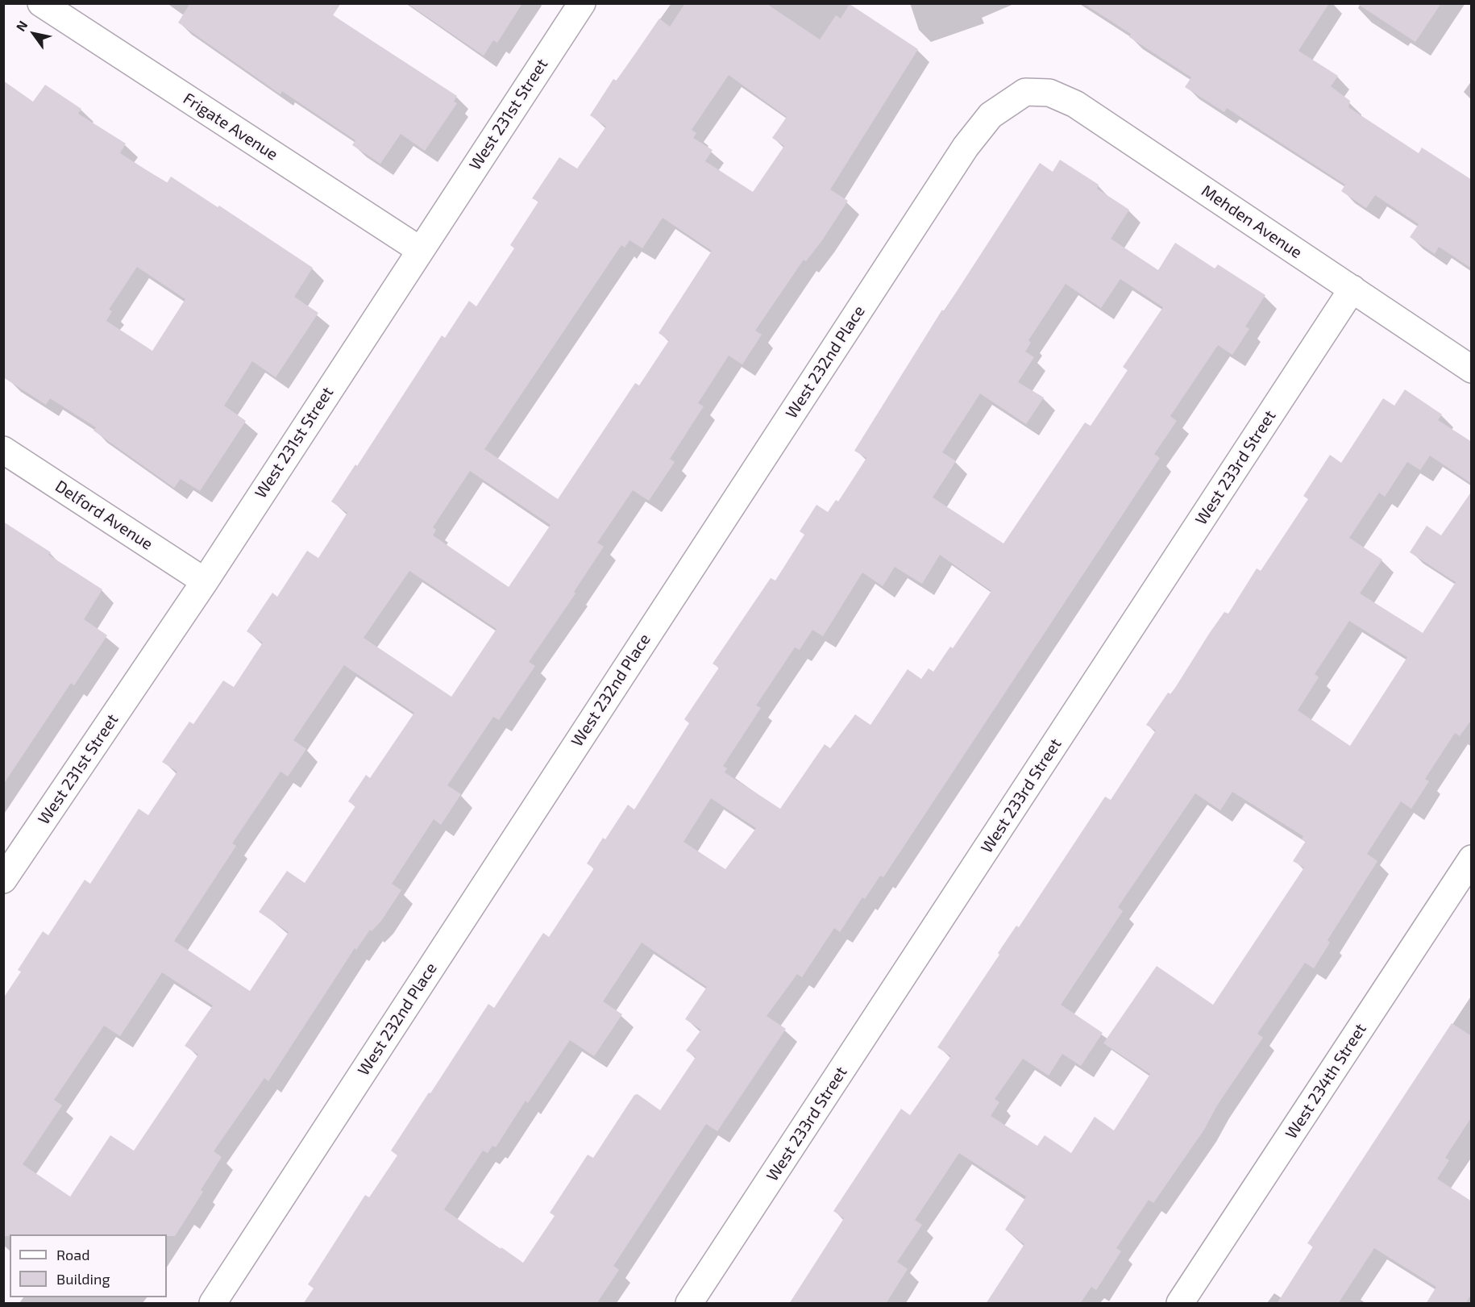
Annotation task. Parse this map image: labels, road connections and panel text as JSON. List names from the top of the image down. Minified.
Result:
{"streets":{"street":["West 231st Street","Frigate Avenue","Mehden Avenue","West 232nd Place","West 233rd Street","Delford Avenue","West 234th Street"]},"crossings":[["West 231st Street","Frigate Avenue"],["West 231st Street","Delford Avenue"],["Mehden Avenue","West 232nd Place"],["Mehden Avenue","West 233rd Street"]],"legend":["Road","Building"],"north":"top left"}
